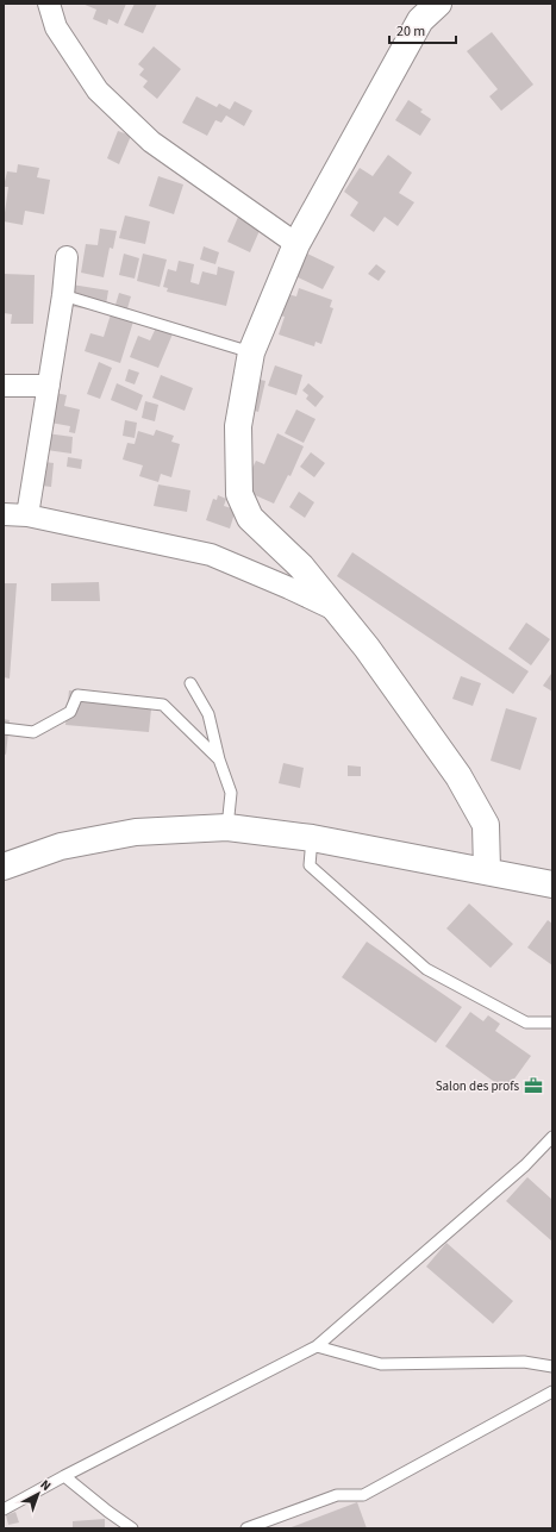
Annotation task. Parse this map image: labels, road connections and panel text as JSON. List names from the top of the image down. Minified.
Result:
{"places":{"office":["Salon des profs"]},"scale_bar":"20 m","north":"top right"}
